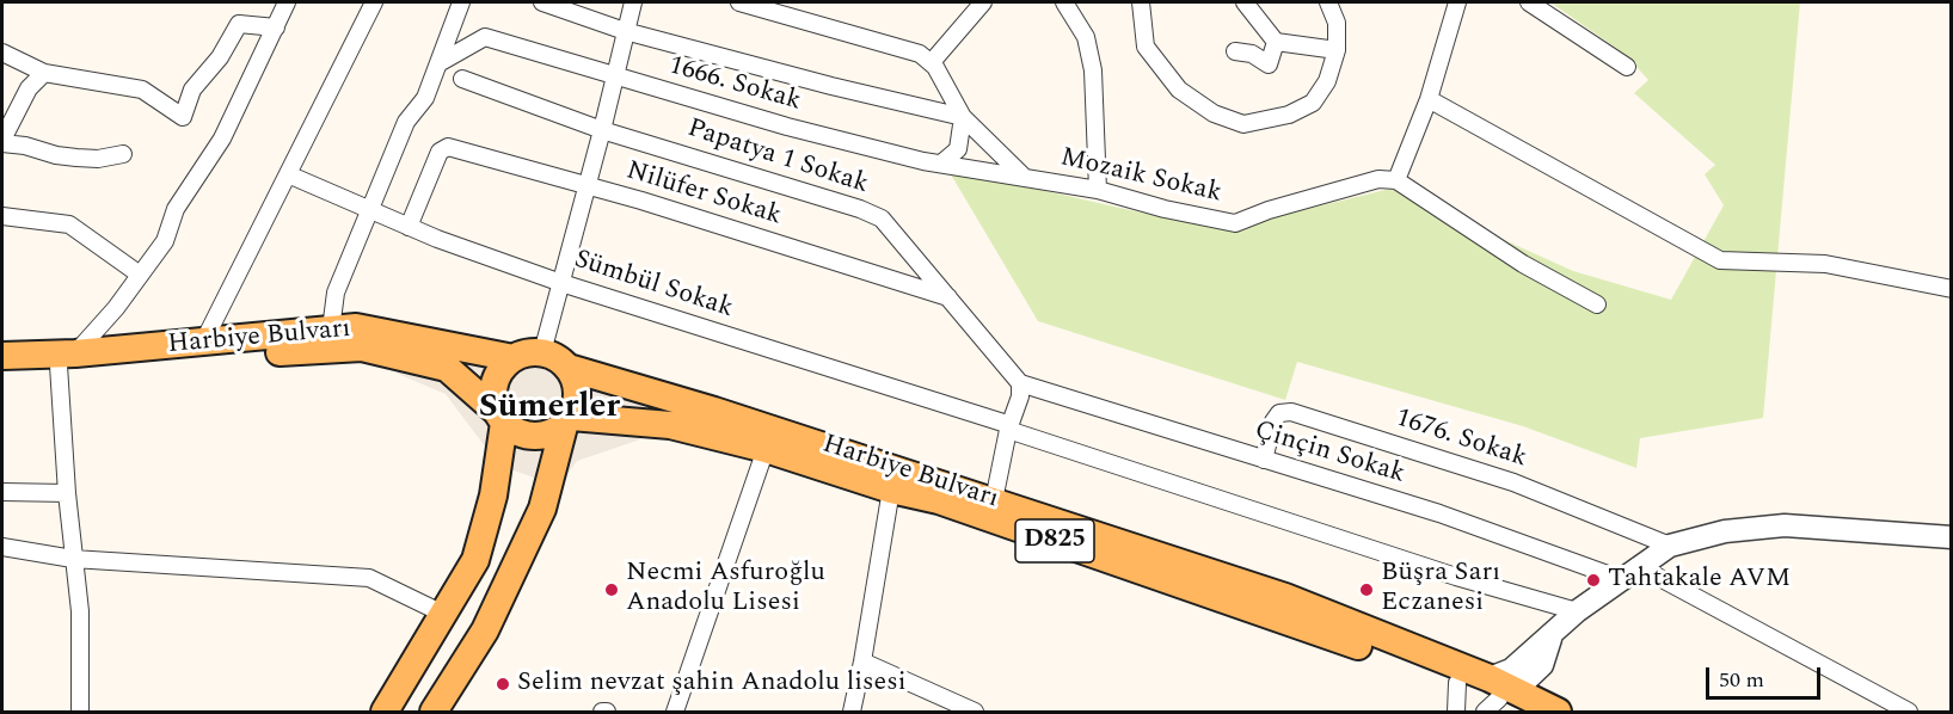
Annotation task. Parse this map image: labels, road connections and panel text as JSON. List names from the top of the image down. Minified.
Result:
{"streets":{"main road":["Harbiye Bulvarı","D825"],"street":["1666. Sokak","Papatya 1 Sokak","Mozaik Sokak","Nilüfer Sokak","Sümbül Sokak","1676. Sokak","Çinçin Sokak"]},"crossings":[["1666. Sokak","Mozaik Sokak"],["Papatya 1 Sokak","Nilüfer Sokak"],["Papatya 1 Sokak","Çinçin Sokak"],["Nilüfer Sokak","Sümbül Sokak"],["1676. Sokak","Çinçin Sokak"]],"districts":["Sümerler"],"places":["Tahtakale AVM","Necmi Asfuroğlu Anadolu Lisesi","Büşra Sarı Eczanesi","Selim nevzat şahin Anadolu lisesi"],"scale_bar":"50 m"}
